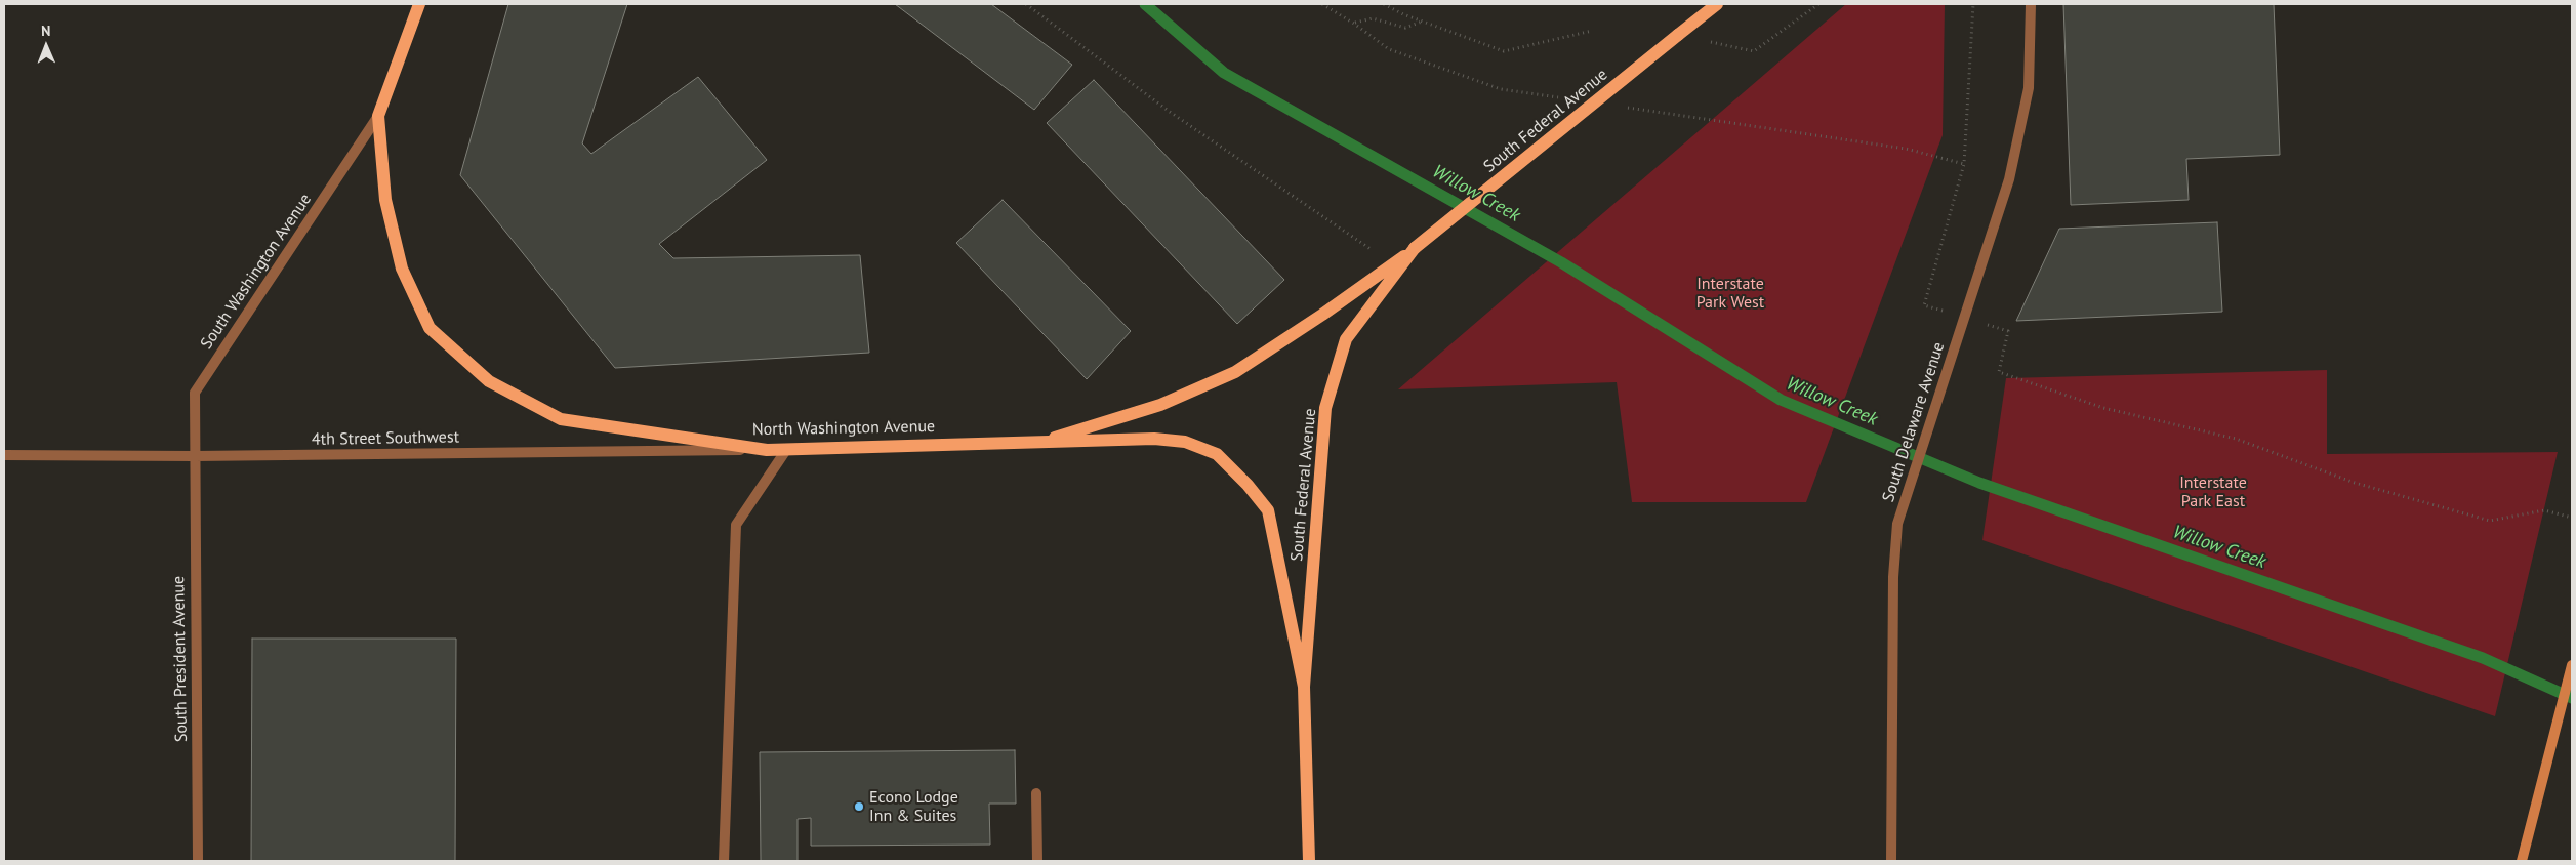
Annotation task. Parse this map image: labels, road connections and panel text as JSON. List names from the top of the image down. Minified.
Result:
{"streets":{"main road":["South Federal Avenue","North Washington Avenue"],"street":["South Washington Avenue","South Delaware Avenue","4th Street Southwest","South President Avenue"]},"crossings":[["South Federal Avenue","North Washington Avenue"],["South Washington Avenue","North Washington Avenue"],["South Washington Avenue","4th Street Southwest"],["South Washington Avenue","South President Avenue"],["North Washington Avenue","4th Street Southwest"],["4th Street Southwest","South President Avenue"]],"water":["Willow Creek"],"parks":["Interstate Park West","Interstate Park East"],"places":["Econo Lodge Inn & Suites"],"north":"top"}
